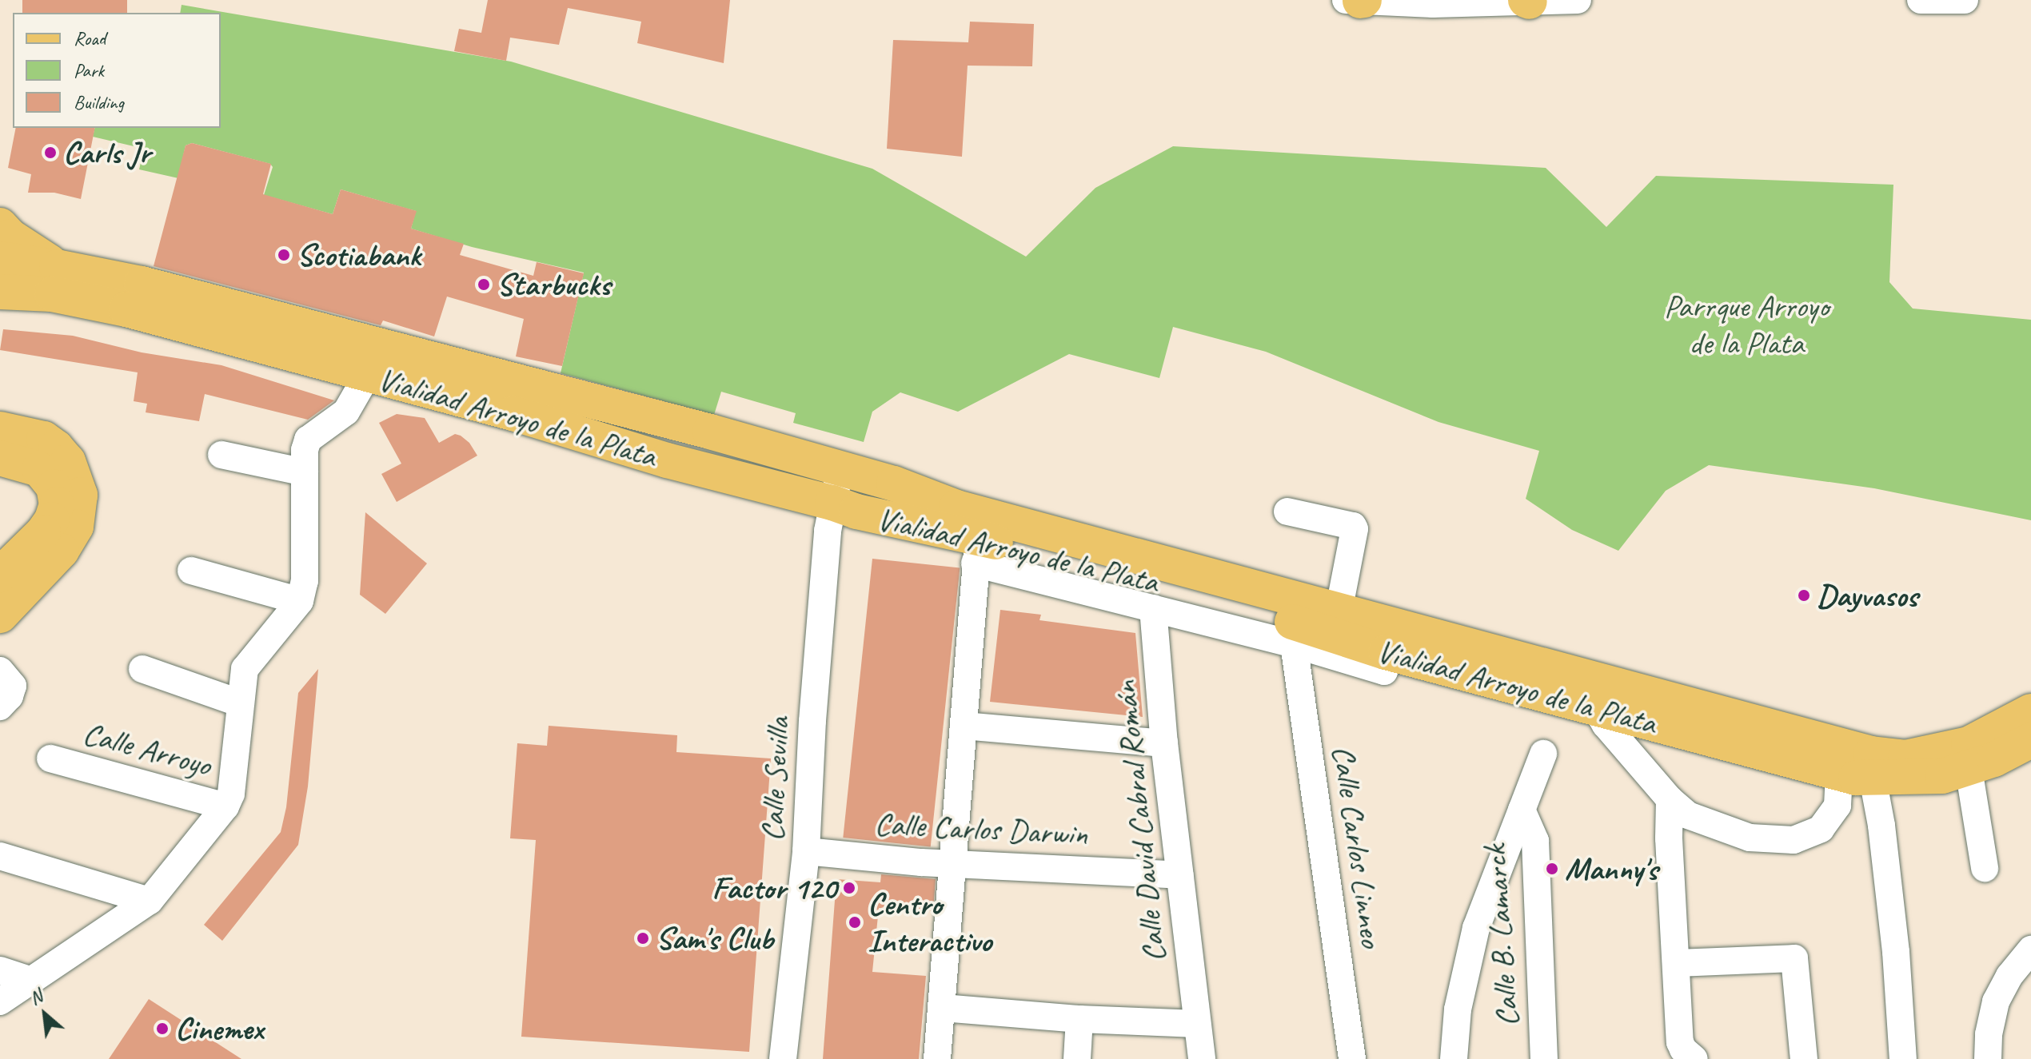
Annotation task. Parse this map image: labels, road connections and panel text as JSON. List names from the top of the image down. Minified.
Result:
{"streets":{"main road":["Vialidad Arroyo de la Plata"],"street":["Calle Arroyo","Calle Sevilla","Calle David Cabral Román","Calle Carlos Darwin","Calle Carlos Linneo","Calle B. Lamarck"]},"crossings":[["Vialidad Arroyo de la Plata","Calle Sevilla"],["Calle Sevilla","Calle Carlos Darwin"],["Calle David Cabral Román","Calle Carlos Darwin"]],"parks":["Parrque Arroyo de la Plata"],"places":["Carls Jr","Scotiabank","Starbucks","Dayvasos","Manny's","Factor 120","Centro Interactivo","Sam's Club","Cinemex"],"legend":["Road","Park","Building"],"north":"top left"}
